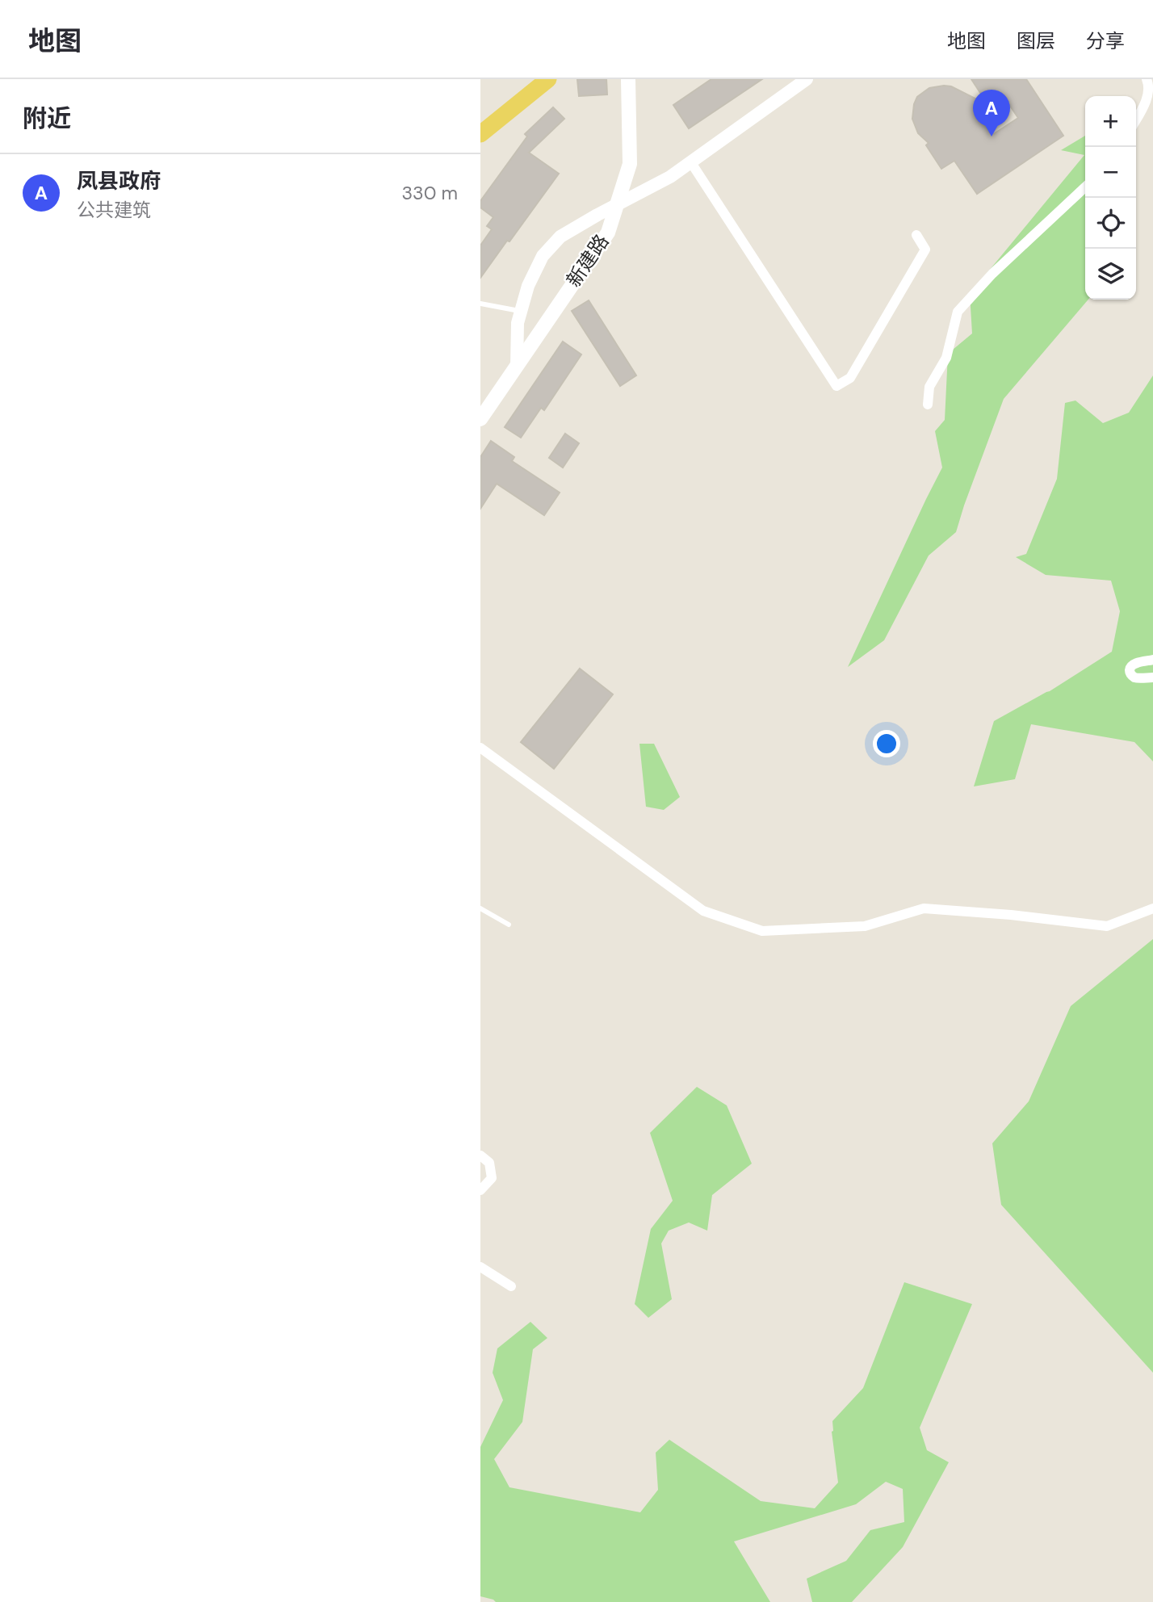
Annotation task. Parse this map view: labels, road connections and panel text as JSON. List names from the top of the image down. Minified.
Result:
{"streets":{"main road":["新建路"]},"page":{"header":"地图","nav":["地图","图层","分享"],"heading":"附近","pins":"A","map_buttons":["+","−"],"list":[{"mark":"A","name":"凤县政府","note":"公共建筑","value":"330 m"}]}}
